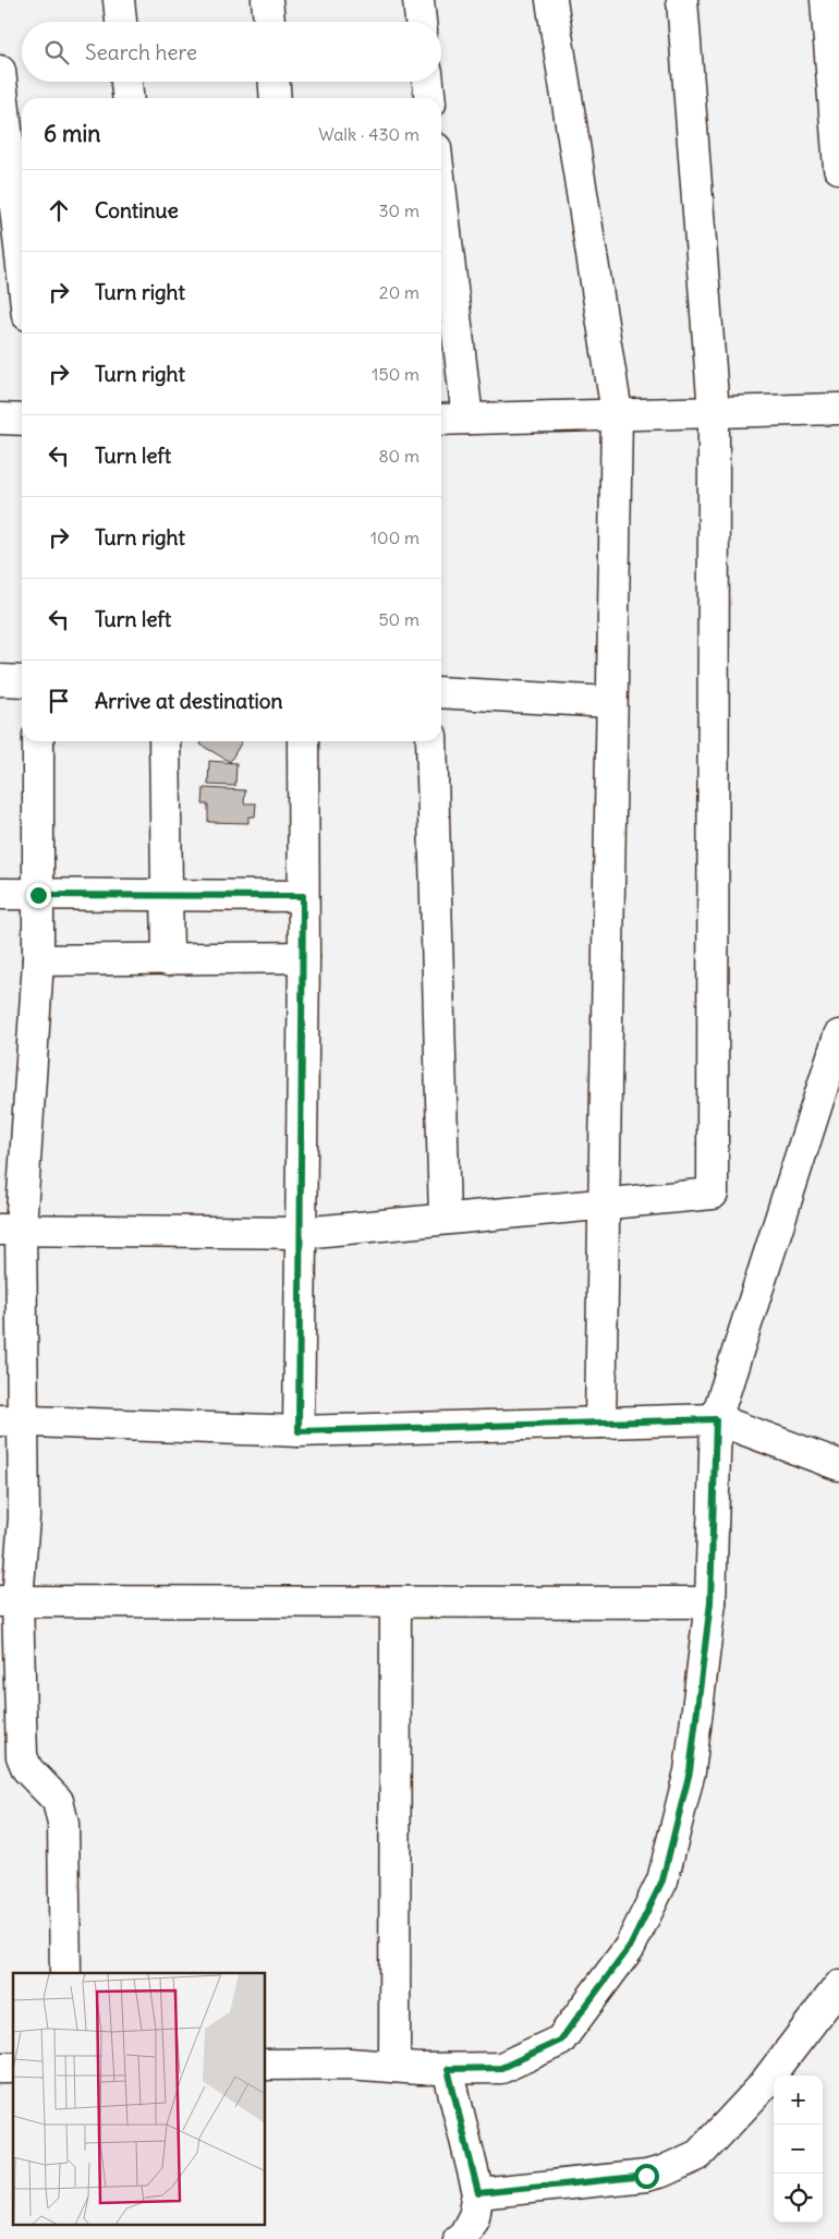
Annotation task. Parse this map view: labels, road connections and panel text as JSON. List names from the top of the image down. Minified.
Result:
{"page":{"search":"Search here","heading":["6 min","Walk · 430 m"],"list":[["Continue","30 m"],["Turn right","20 m"],["Turn right","150 m"],["Turn left","80 m"],["Turn right","100 m"],["Turn left","50 m"],"Arrive at destination"],"map_buttons":["+","−"]}}
